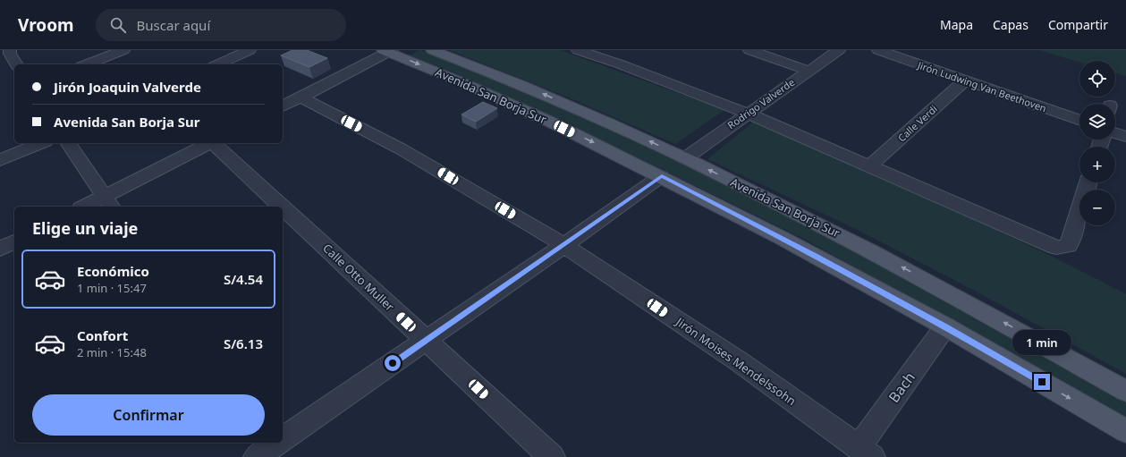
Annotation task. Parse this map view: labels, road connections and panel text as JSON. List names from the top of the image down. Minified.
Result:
{"streets":{"main road":["Avenida San Borja Sur"],"street":["Jirón Ludwing Van Beethoven","Rodrigo Valverde","Calle Verdi","Calle Otto Muller","Jirón Moises Mendelssohn","Bach"]},"crossings":[["Jirón Ludwing Van Beethoven","Calle Verdi"],["Avenida San Borja Sur","Rodrigo Valverde"],["Avenida San Borja Sur","Bach"],["Jirón Moises Mendelssohn","Bach"]],"page":{"header":"Vroom","search":"Buscar aquí","nav":["Mapa","Capas","Compartir"],"map_buttons":["+","−"],"banner":["Jirón Joaquin Valverde","Avenida San Borja Sur"],"heading":"Elige un viaje","list":[{"name":"Económico","note":"1 min · 15:47","value":"S/4.54"},{"name":"Confort","note":"2 min · 15:48","value":"S/6.13"}],"bubble":"1 min","buttons":"Confirmar"}}
